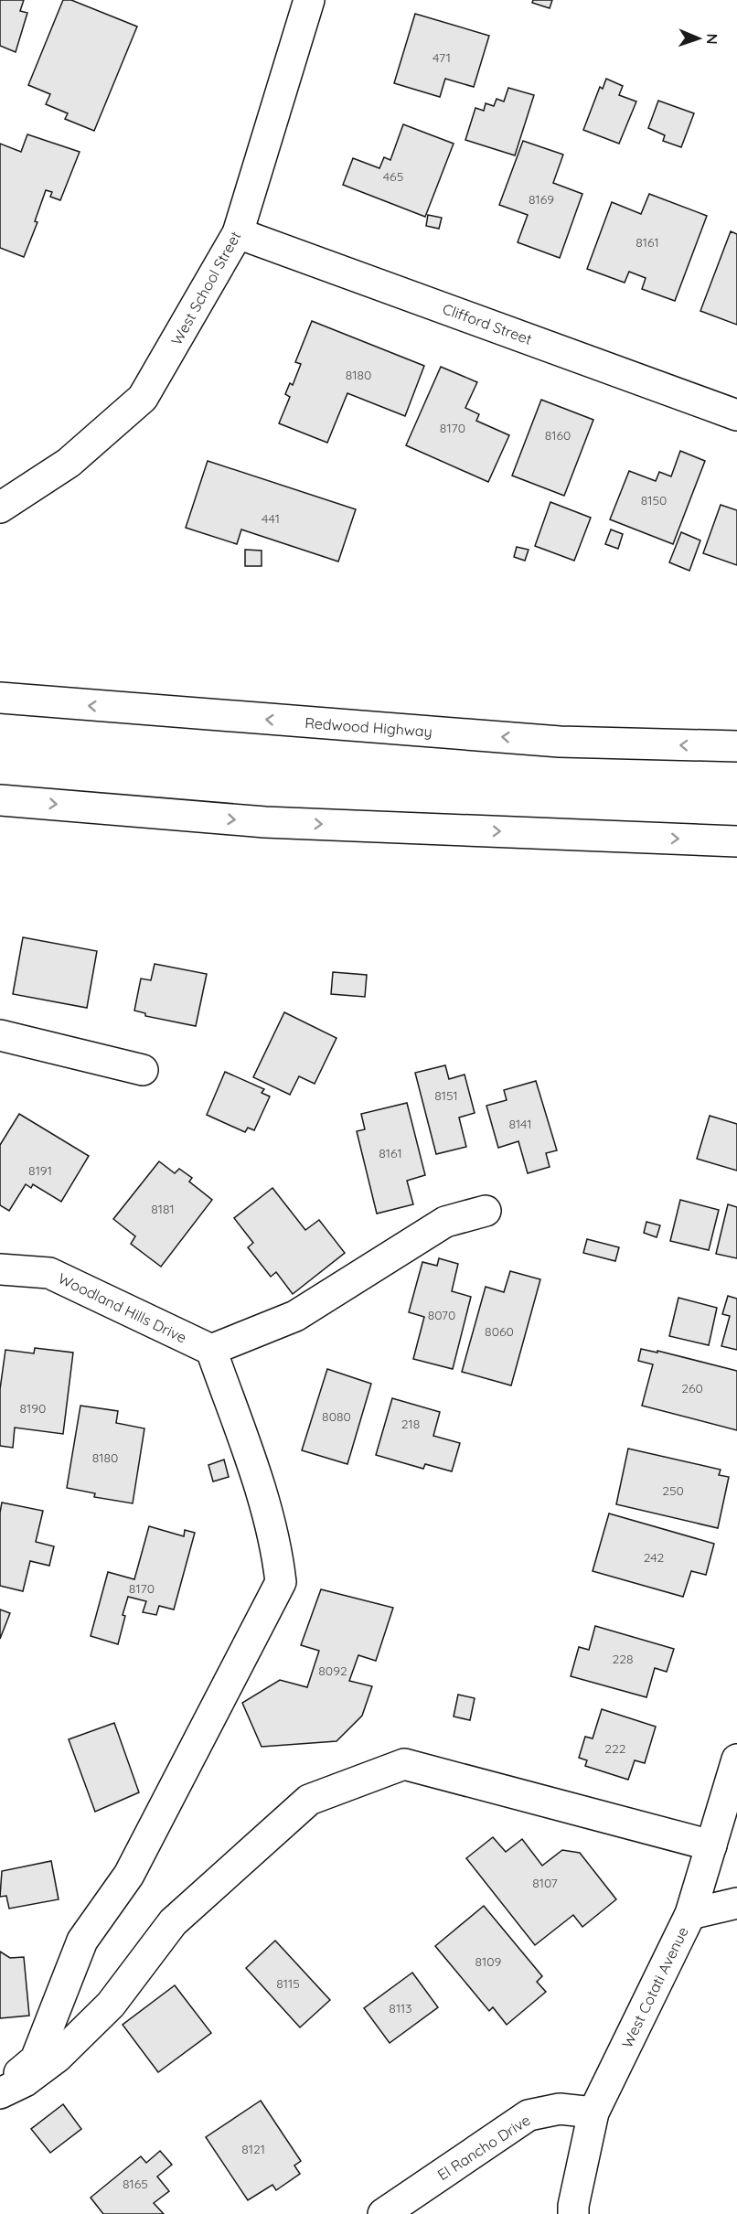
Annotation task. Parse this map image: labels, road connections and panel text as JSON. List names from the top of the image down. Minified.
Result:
{"streets":{"main road":["West School Street","Clifford Street","Redwood Highway","Woodland Hills Drive","West Cotati Avenue","El Rancho Drive"]},"crossings":[["West School Street","Clifford Street"],["West Cotati Avenue","El Rancho Drive"]],"house_numbers":["471","465","8169","8161","8180","8170","8160","8150","441","8151","8141","8161","8191","8181","8070","8060","260","8190","8080","218","8180","250","242","8170","228","8092","222","8107","8109","8115","8113","8121","8165"],"north":"right"}
